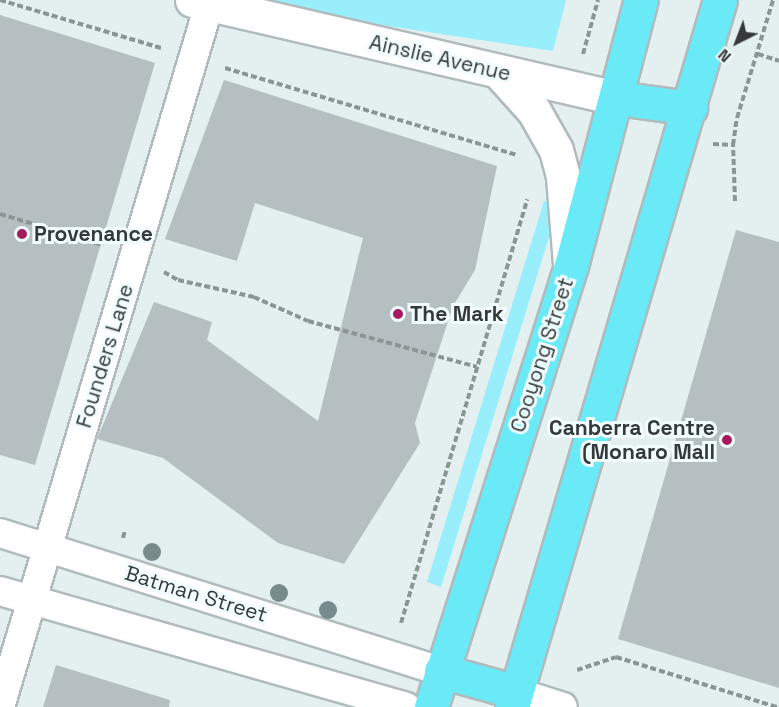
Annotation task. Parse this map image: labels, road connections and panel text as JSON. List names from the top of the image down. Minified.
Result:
{"streets":{"main road":["Ainslie Avenue","Cooyong Street"],"street":["Founders Lane","Batman Street"]},"crossings":[["Ainslie Avenue","Cooyong Street"],["Ainslie Avenue","Founders Lane"],["Cooyong Street","Batman Street"],["Founders Lane","Batman Street"]],"places":["Provenance","The Mark","Canberra Centre (Monaro Mall"],"north":"bottom left"}
